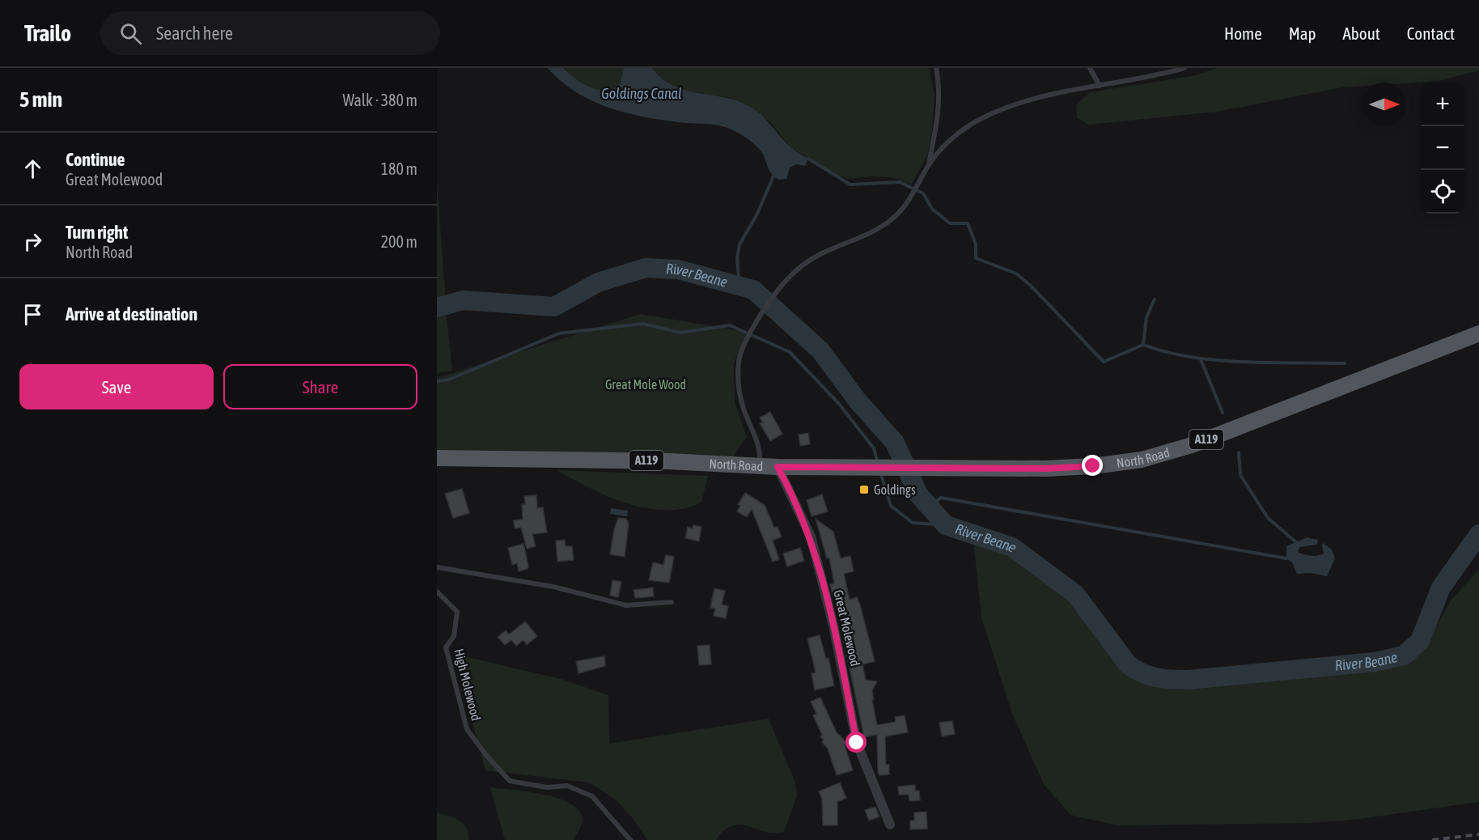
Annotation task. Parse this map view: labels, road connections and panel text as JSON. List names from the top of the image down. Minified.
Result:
{"streets":{"main road":["A119","North Road"],"street":["Great Molewood"],"lane":["High Molewood"]},"crossings":[["North Road","Great Molewood"]],"water":["Goldings Canal","River Beane"],"parks":["Great Mole Wood"],"places":{"transit":["Goldings"]},"north":"right","page":{"header":"Trailo","search":"Search here","nav":["Home","Map","About","Contact"],"heading":["5 min","Walk · 380 m"],"map_buttons":["+","−"],"list":[["Continue","Great Molewood","180 m"],["Turn right","North Road","200 m"],"Arrive at destination"],"buttons":["Save","Share"]}}
